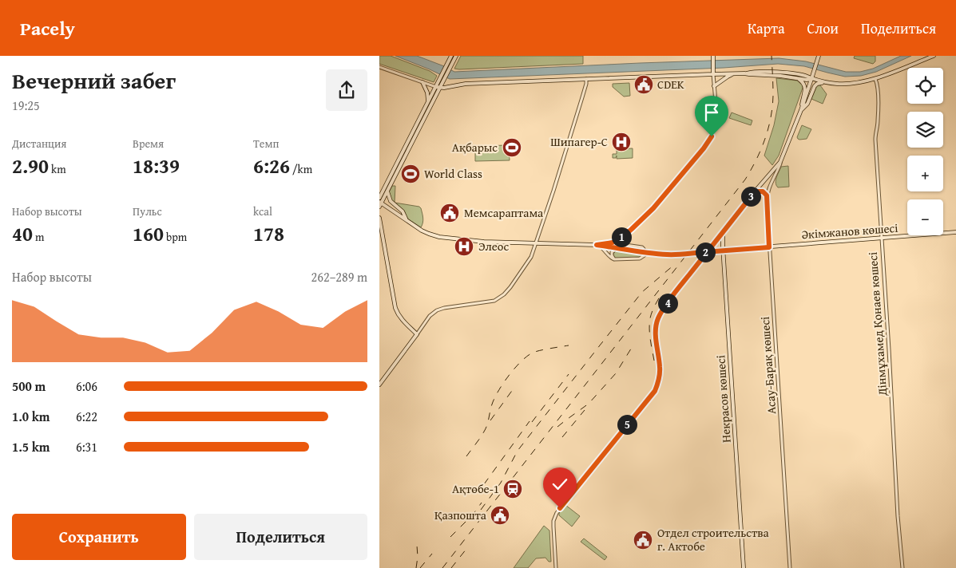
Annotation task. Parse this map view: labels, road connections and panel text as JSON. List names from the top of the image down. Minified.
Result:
{"streets":{"main road":["Әкімжанов көшесі","Некрасов көшесі"],"street":["Дінмұхамед Қонаев көшесі","Асау-Барақ көшесі"]},"crossings":[["Әкімжанов көшесі","Дінмұхамед Қонаев көшесі"],["Әкімжанов көшесі","Асау-Барақ көшесі"]],"places":{"public building":["CDEK","Мемсараптама","Қазпошта","Отдел строительства г. Актобе"],"hospital":["Шипагер-С","Элеос"],"sports":["Ақбарыс","World Class"],"station":["Ақтөбе-1"]},"page":{"header":"Pacely","nav":["Карта","Слои","Поделиться"],"heading":["Вечерний забег","19:25"],"map_buttons":["+","−"],"stats":[["Дистанция","2.90 km"],["Время","18:39"],["Темп","6:26 /km"],["Набор высоты","40 m"],["Пульс","160 bpm"],["kcal","178"]],"pins":["3","1","2","4","5"],"chart":["Набор высоты","262–289 m"],"list":[{"name":"500 m","note":"6:06"},{"name":"1.0 km","note":"6:22"},{"name":"1.5 km","note":"6:31"}],"buttons":["Сохранить","Поделиться"]}}
